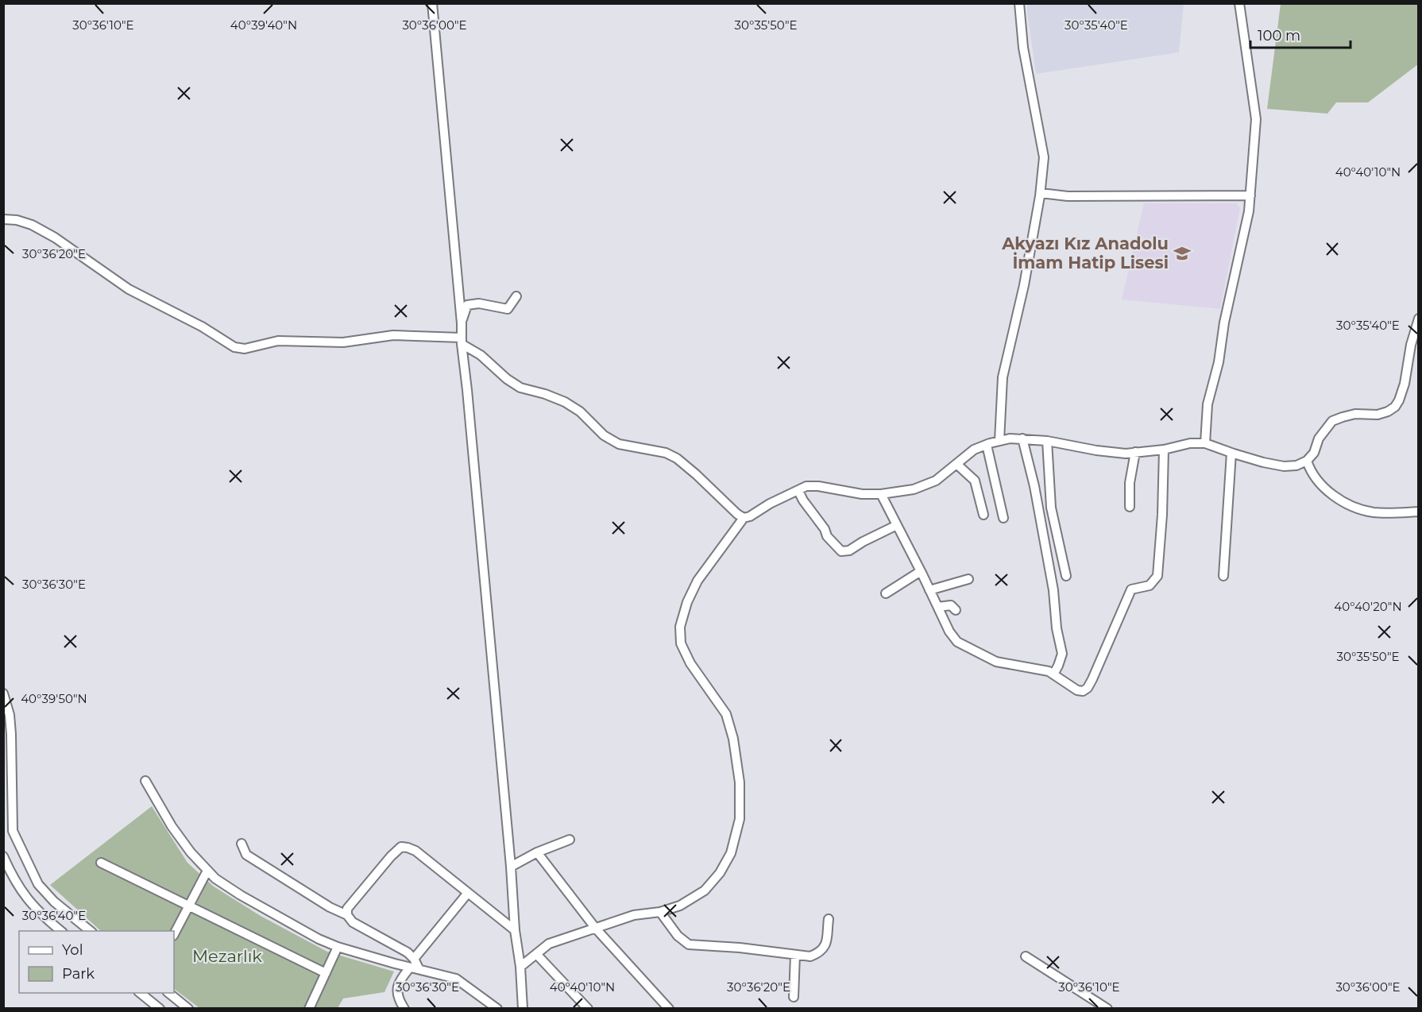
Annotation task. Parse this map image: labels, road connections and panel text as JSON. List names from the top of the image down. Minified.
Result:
{"parks":["Mezarlık"],"places":{"school or university":["Akyazı Kız Anadolu İmam Hatip Lisesi"]},"legend":["Yol","Park"],"scale_bar":"100 m","coordinates":["30°36'10\"E","40°39'40\"N","30°36'00\"E","30°35'50\"E","30°35'40\"E","40°40'10\"N","30°36'20\"E","30°36'30\"E","40°40'20\"N","40°39'50\"N","30°36'40\"E"]}
